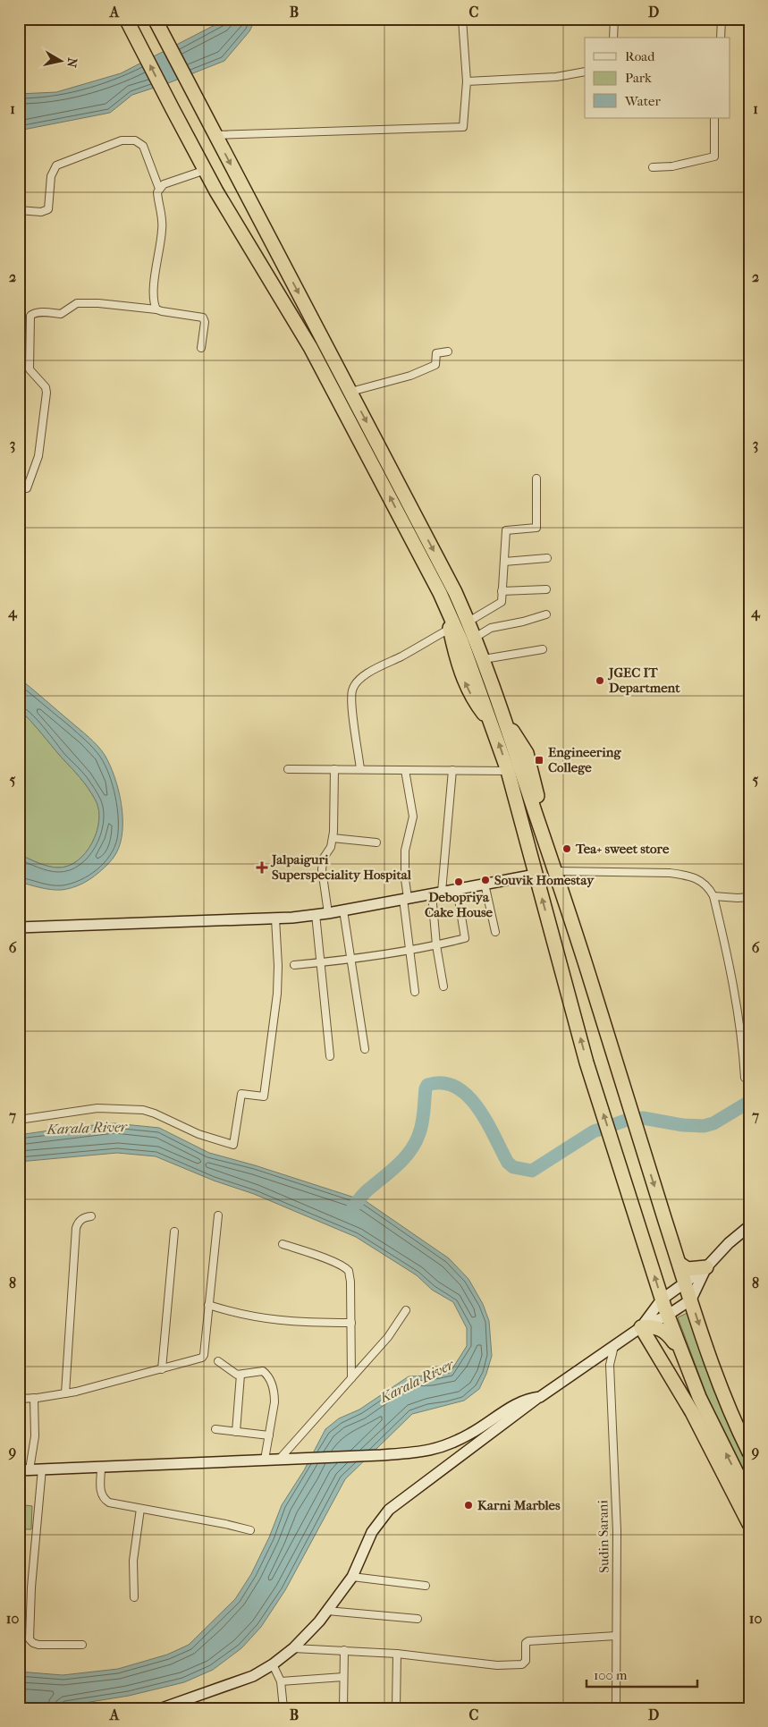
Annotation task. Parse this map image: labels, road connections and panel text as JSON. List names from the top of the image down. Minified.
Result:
{"streets":{"street":["Sudin Sarani"]},"water":["Karala River"],"places":{"other":["JGEC IT Department","Tea+ sweet store","Souvik Homestay","Debopriya Cake House","Karni Marbles"],"transit":["Engineering College"],"health":["Jalpaiguri Superspeciality Hospital"]},"legend":["Road","Park","Water"],"scale_bar":"100 m","north":"right","grid":{"columns":["A","B","C","D"],"rows":["1","2","3","4","5","6","7","8","9","10"]}}
